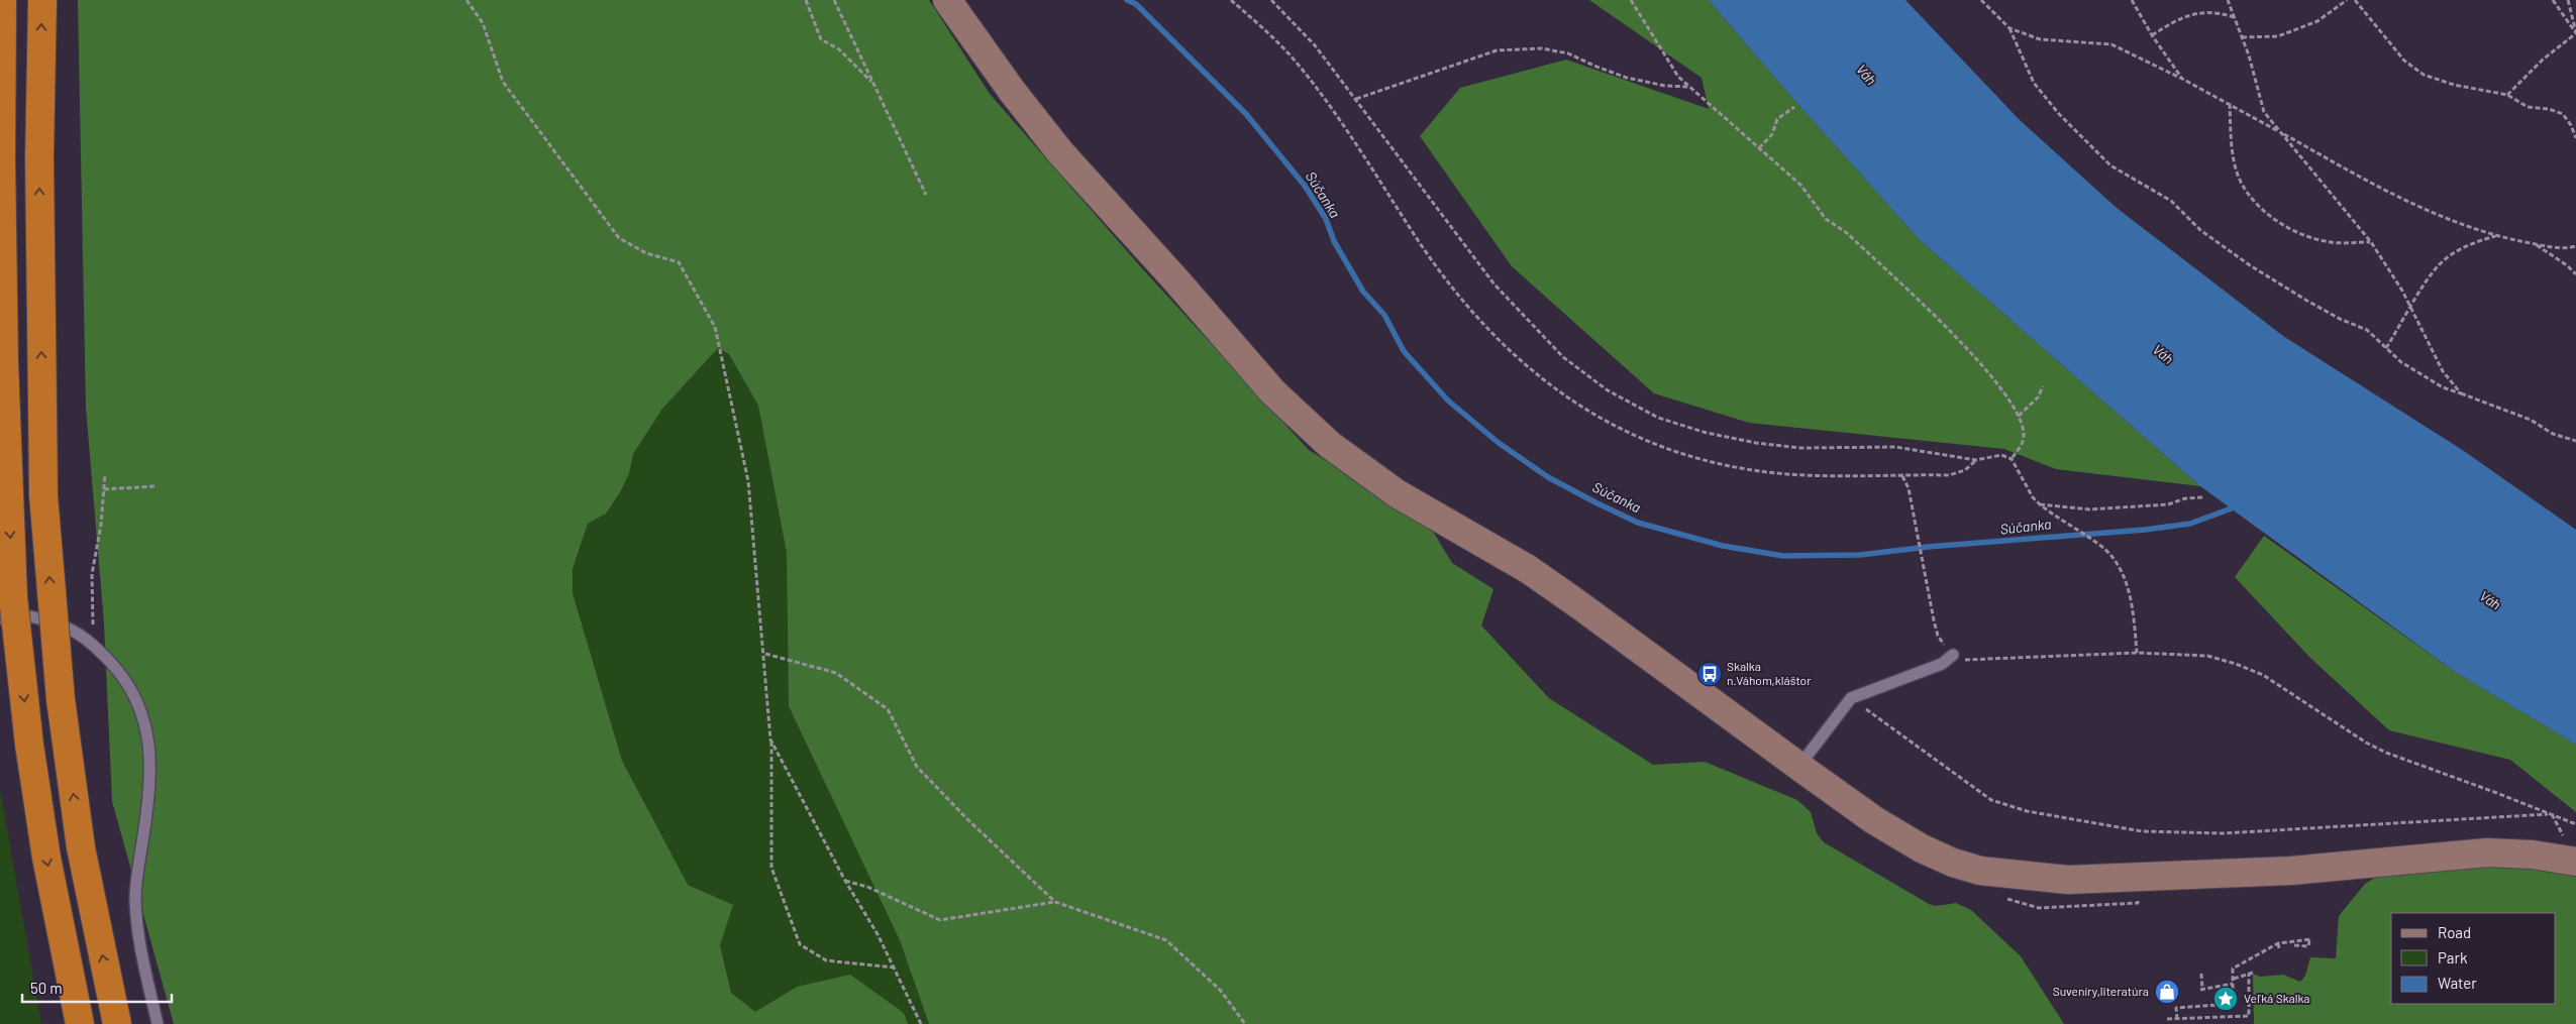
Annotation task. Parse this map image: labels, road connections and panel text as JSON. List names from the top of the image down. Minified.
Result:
{"water":["Váh","Súčanka"],"places":{"bus stop":["Skalka n.Váhom,kláštor"],"shop":["Suveníry,literatúra"],"place":["Veľká Skalka"]},"legend":["Road","Park","Water"],"scale_bar":"50 m"}
